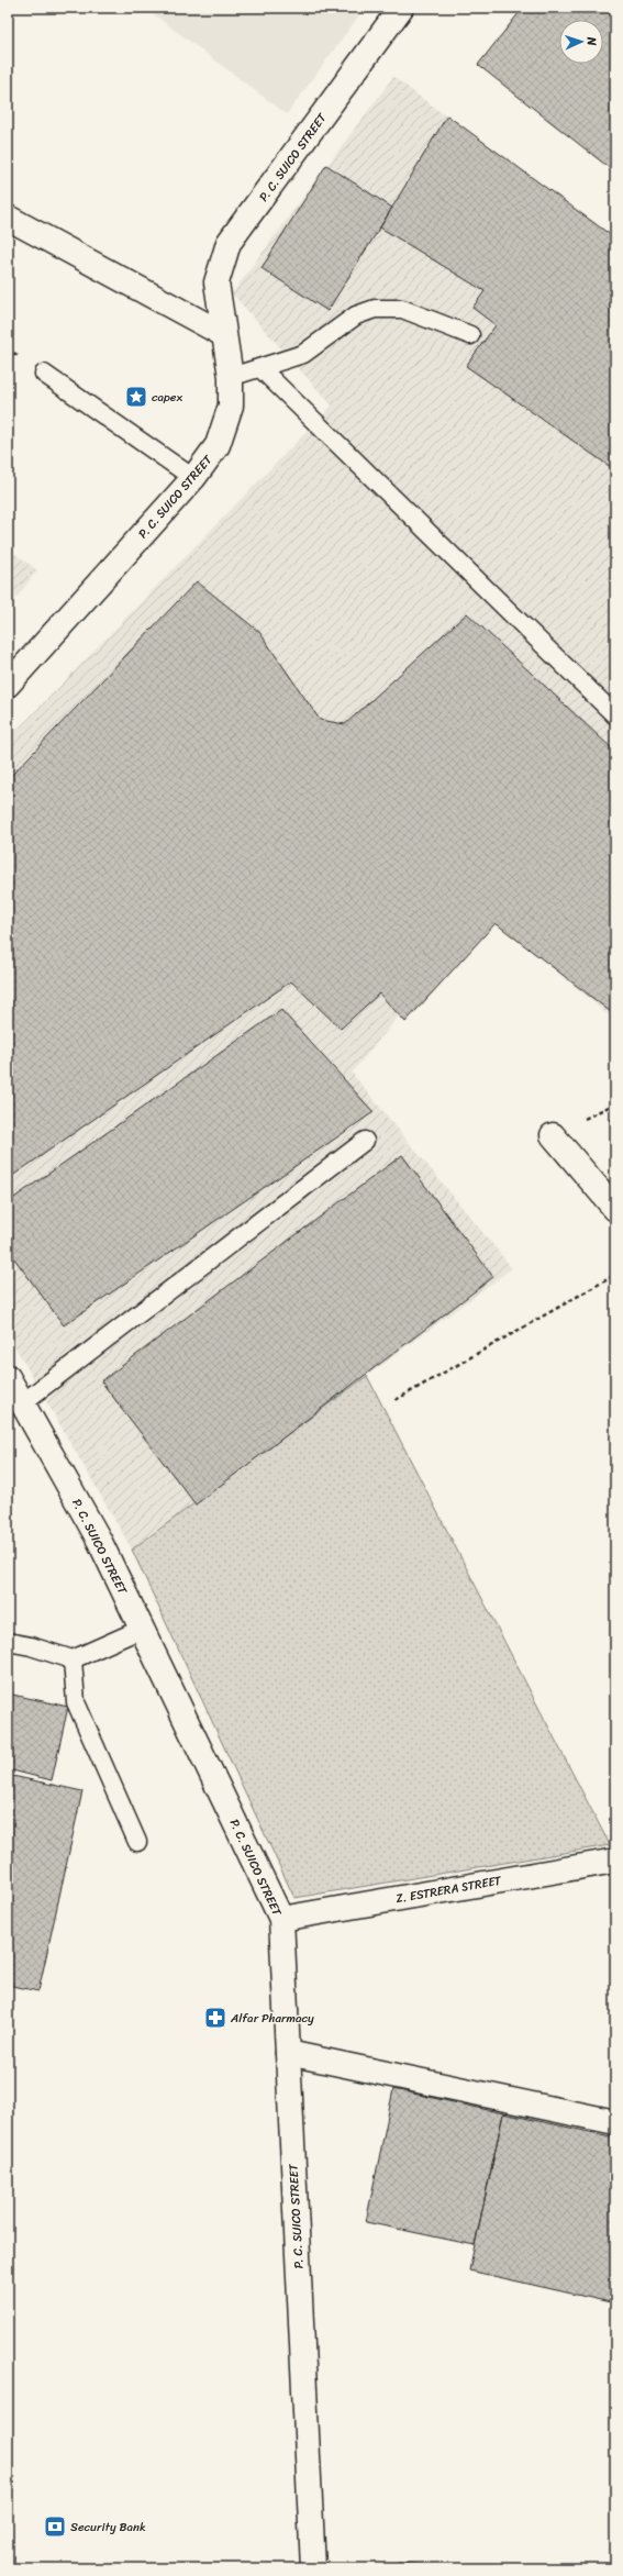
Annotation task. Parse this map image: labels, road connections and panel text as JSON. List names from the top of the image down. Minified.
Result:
{"streets":{"street":["P. C. SUICO STREET","Z. ESTRERA STREET"]},"crossings":[["P. C. SUICO STREET","Z. ESTRERA STREET"]],"places":{"place":["capex"],"pharmacy":["Alfar Pharmacy"],"bank":["Security Bank"]},"north":"right"}
